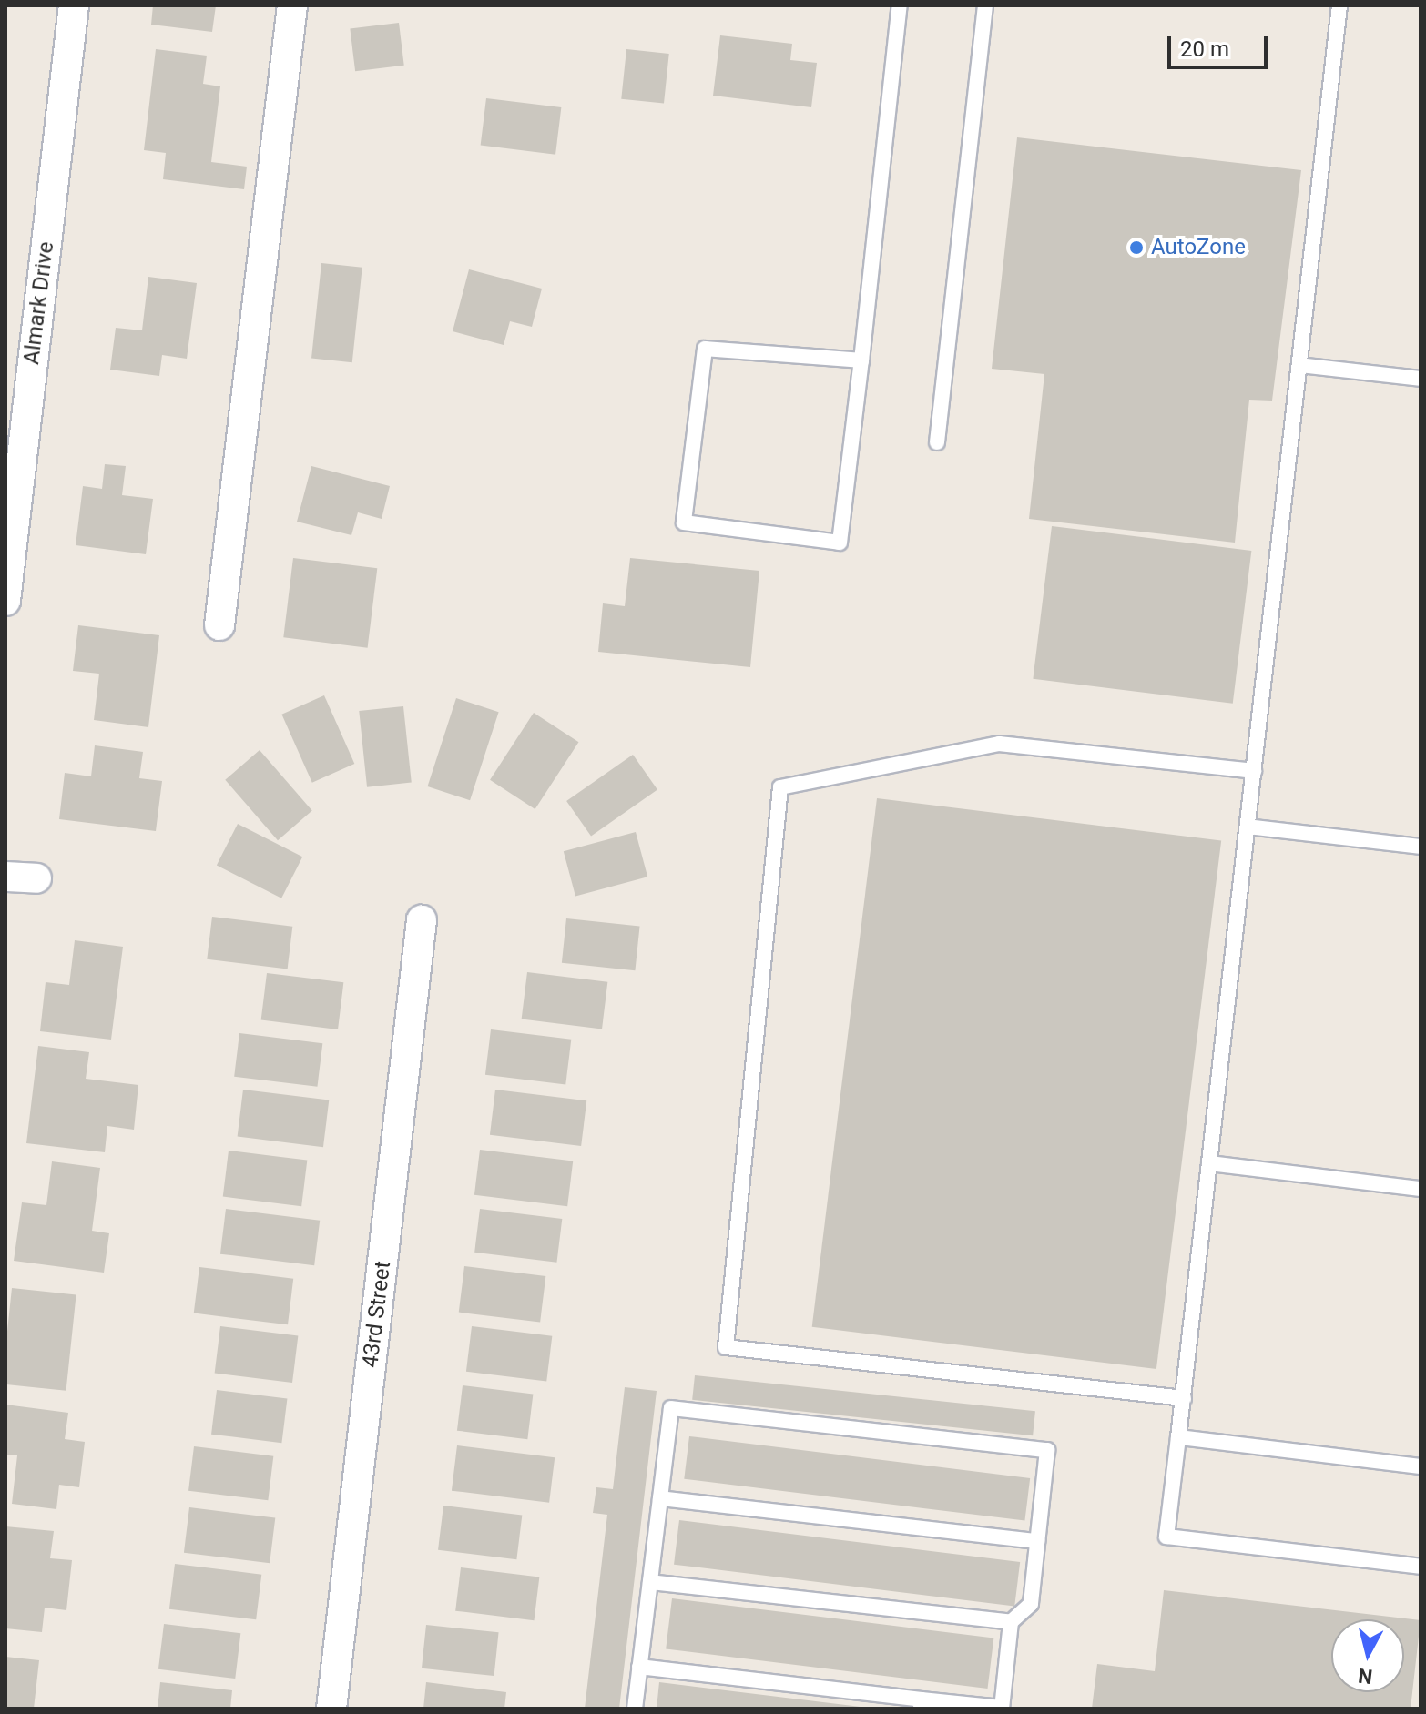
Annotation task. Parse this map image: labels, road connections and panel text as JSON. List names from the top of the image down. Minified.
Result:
{"streets":{"street":["Almark Drive","43rd Street"]},"places":["AutoZone"],"scale_bar":"20 m","north":"bottom"}
